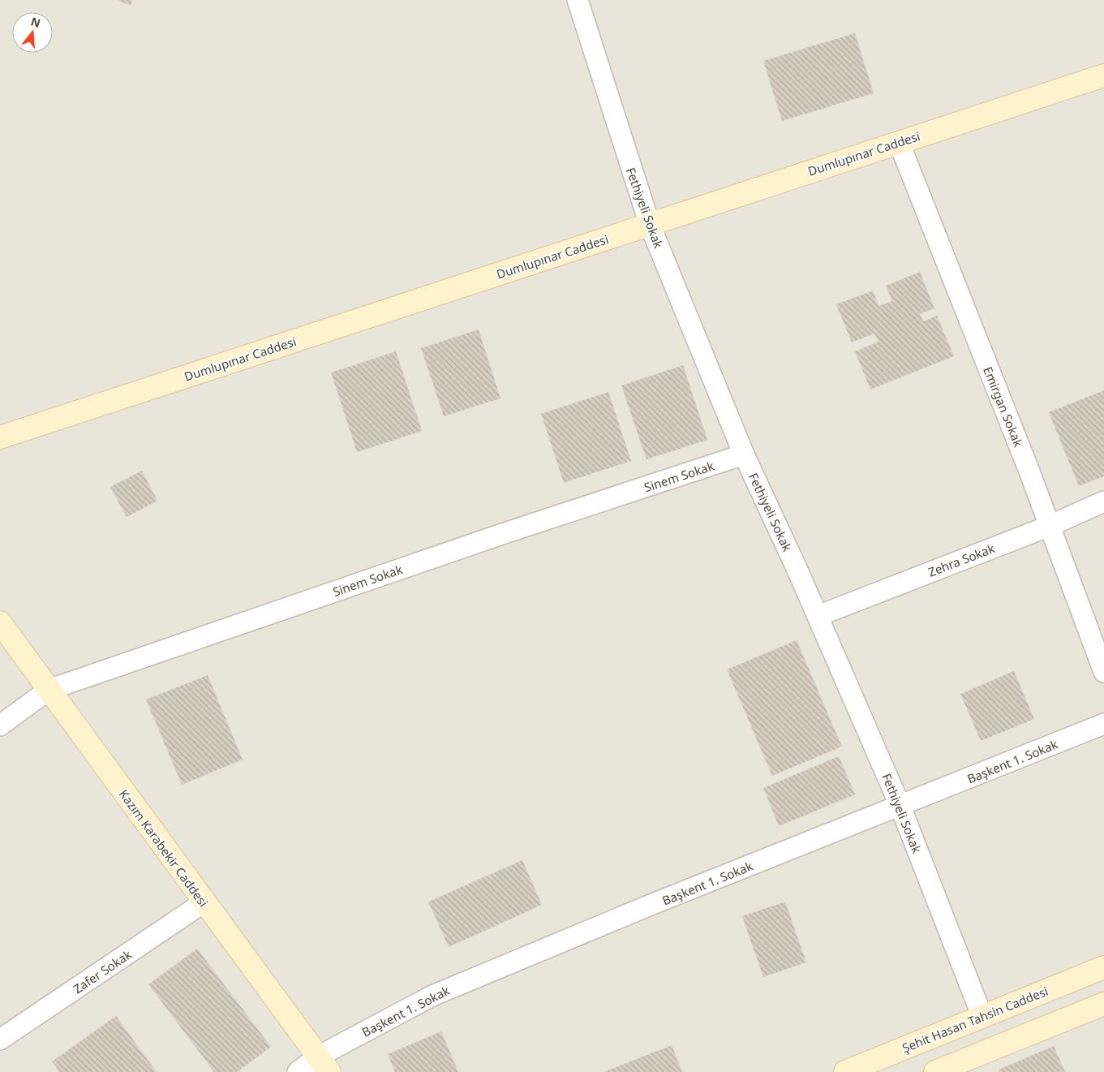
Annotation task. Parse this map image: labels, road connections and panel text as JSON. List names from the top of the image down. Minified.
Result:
{"streets":{"street":["Dumlupınar Caddesi","Fethiyeli Sokak","Emirgan Sokak","Sinem Sokak","Zehra Sokak","Başkent 1. Sokak","Kazım Karabekir Caddesi","Zafer Sokak","Şehit Hasan Tahsin Caddesi"]},"crossings":[["Dumlupınar Caddesi","Fethiyeli Sokak"],["Dumlupınar Caddesi","Emirgan Sokak"],["Fethiyeli Sokak","Sinem Sokak"],["Fethiyeli Sokak","Zehra Sokak"],["Fethiyeli Sokak","Başkent 1. Sokak"],["Fethiyeli Sokak","Şehit Hasan Tahsin Caddesi"],["Emirgan Sokak","Zehra Sokak"],["Sinem Sokak","Kazım Karabekir Caddesi"],["Başkent 1. Sokak","Kazım Karabekir Caddesi"],["Kazım Karabekir Caddesi","Zafer Sokak"]],"north":"top"}
